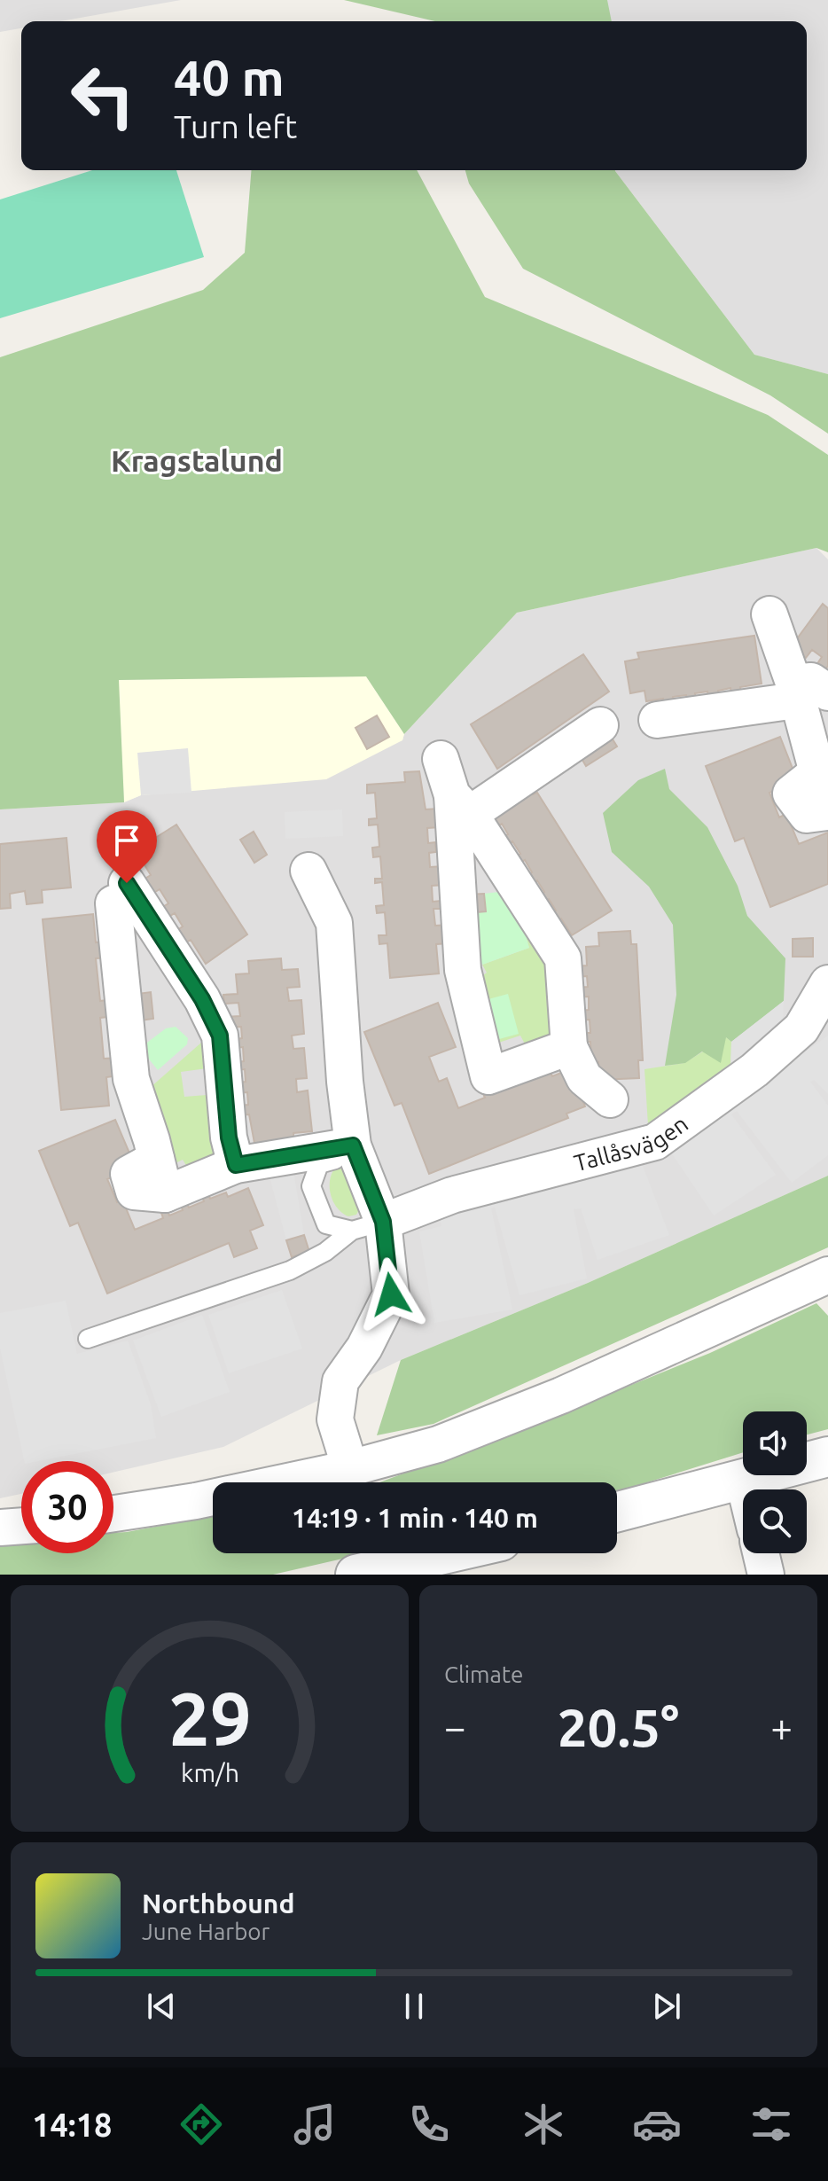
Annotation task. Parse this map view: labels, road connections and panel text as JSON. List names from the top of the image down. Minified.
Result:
{"streets":{"street":["Tallåsvägen"]},"districts":["Kragstalund"],"page":{"turn":["40 m","Turn left"],"limit":"30","trip":"14:19 · 1 min · 140 m","tile":"Climate","heat":["−","20.5°","+"],"song":["Northbound","June Harbor"],"tabs":"14:18","gauge":["29","km/h"]}}
